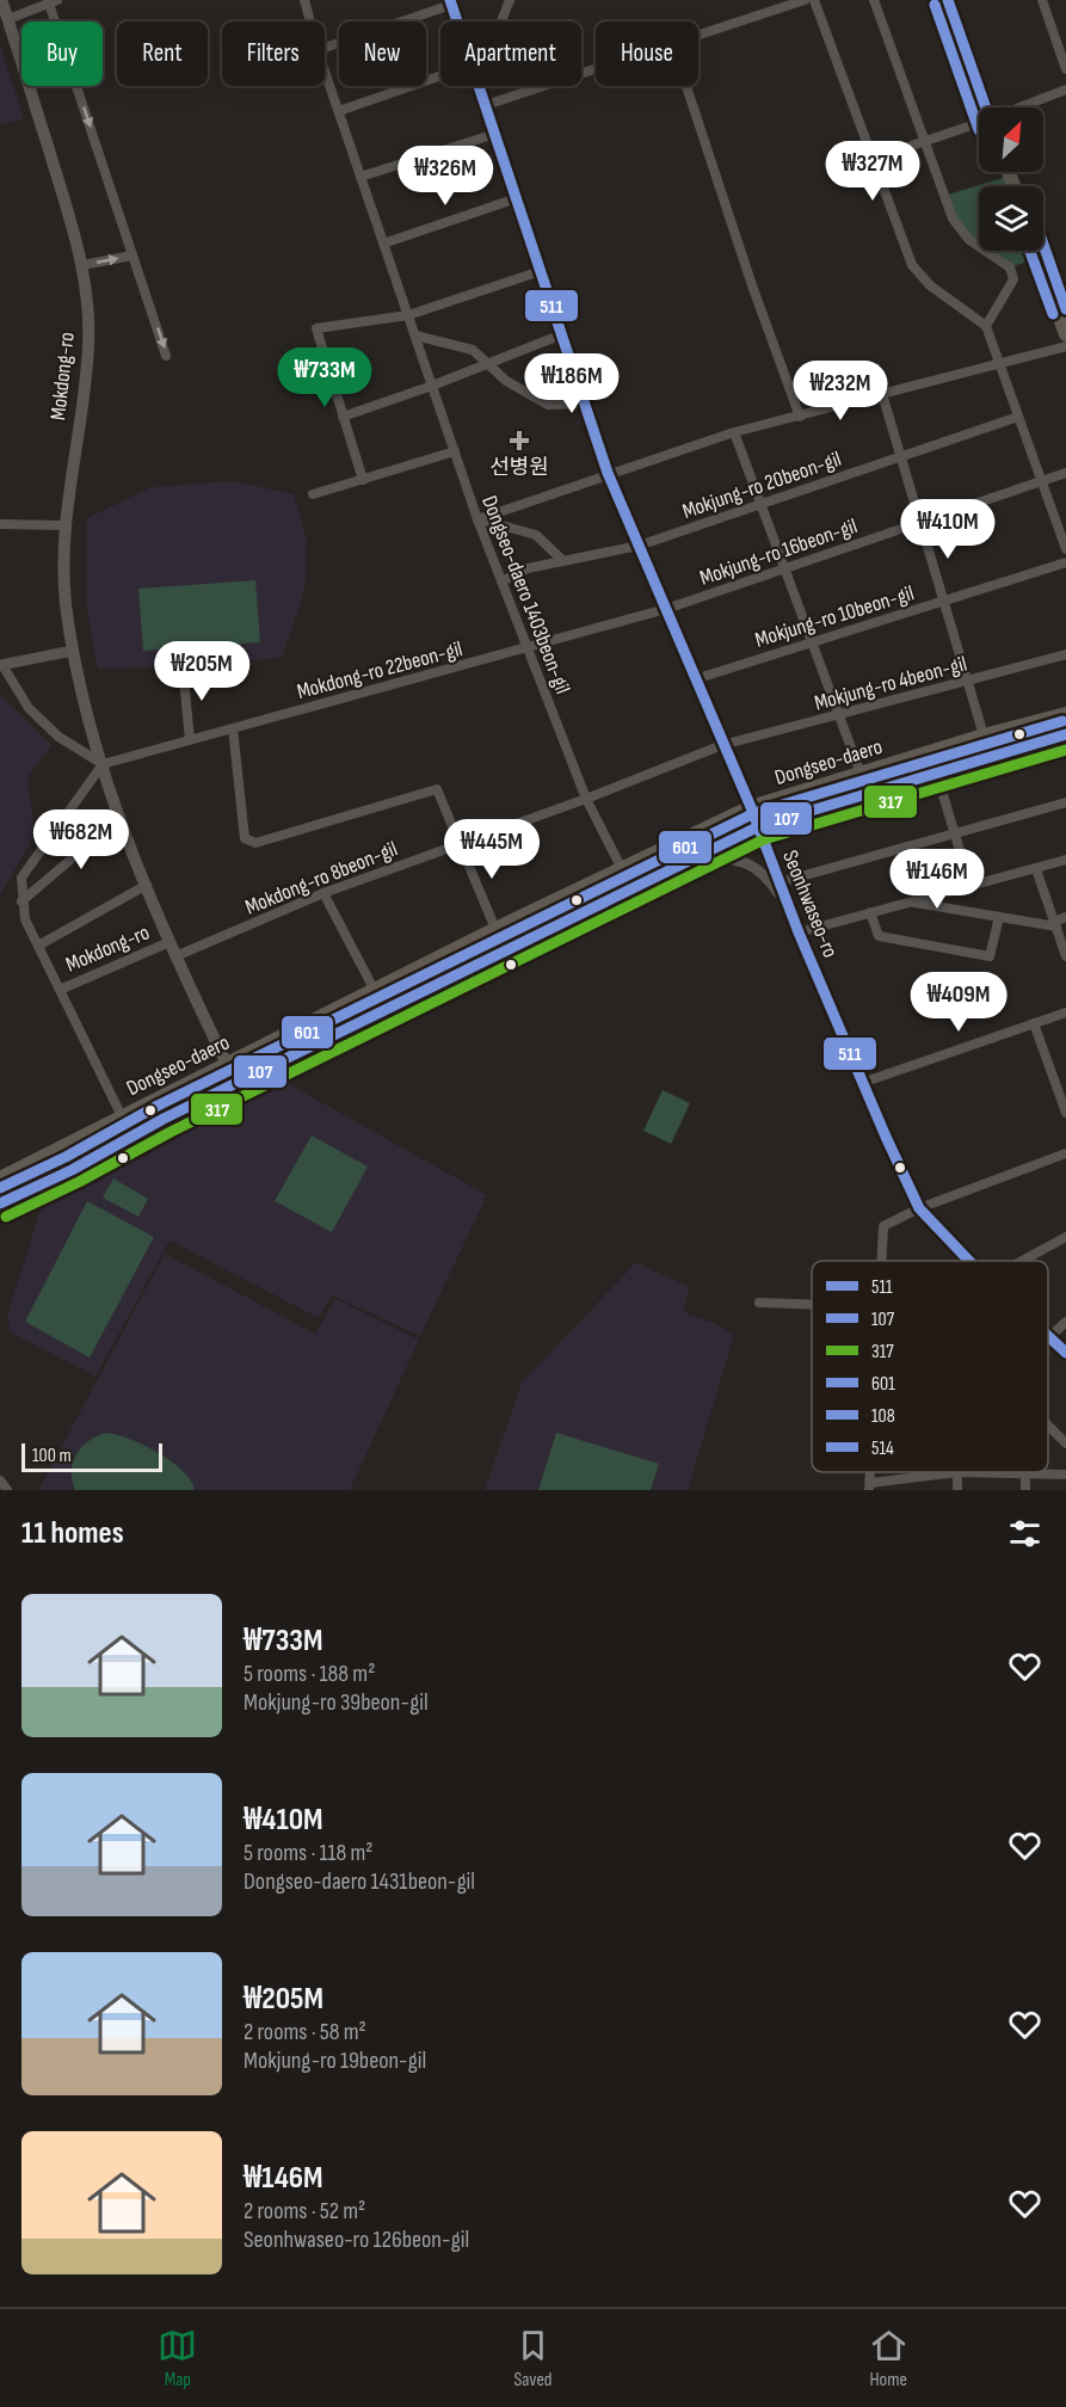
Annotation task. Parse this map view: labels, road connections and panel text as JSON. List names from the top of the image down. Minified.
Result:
{"streets":{"main road":["Mokdong-ro","Dongseo-daero"],"street":["Mokjung-ro 20beon-gil","Mokjung-ro 16beon-gil","Dongseo-daero 1403beon-gil","Mokjung-ro 10beon-gil","Mokdong-ro 22beon-gil","Mokjung-ro 4beon-gil","Mokdong-ro 8beon-gil","Seonhwaseo-ro"]},"crossings":[["Mokdong-ro","Mokdong-ro 22beon-gil"],["Mokdong-ro","Dongseo-daero"],["Mokdong-ro","Mokdong-ro 8beon-gil"],["Mokjung-ro 20beon-gil","Dongseo-daero 1403beon-gil"],["Mokjung-ro 20beon-gil","Seonhwaseo-ro"],["Mokjung-ro 16beon-gil","Mokdong-ro 22beon-gil"],["Mokjung-ro 16beon-gil","Seonhwaseo-ro"],["Dongseo-daero 1403beon-gil","Mokdong-ro 22beon-gil"],["Dongseo-daero 1403beon-gil","Dongseo-daero"],["Dongseo-daero 1403beon-gil","Mokdong-ro 8beon-gil"],["Mokjung-ro 10beon-gil","Seonhwaseo-ro"],["Mokdong-ro 22beon-gil","Seonhwaseo-ro"],["Mokjung-ro 4beon-gil","Mokdong-ro 8beon-gil"],["Mokjung-ro 4beon-gil","Seonhwaseo-ro"],["Dongseo-daero","Seonhwaseo-ro"],["Mokdong-ro 8beon-gil","Seonhwaseo-ro"]],"places":{"health":["선병원"]},"lines":["transit line 511","transit line 108","transit line 514","transit line 601","transit line 107","transit line 317"],"legend":["511","107","317","601","108","514"],"scale_bar":"100 m","north":"top right","page":{"chip":["Buy","Rent","Filters","New","Apartment","House"],"price":["₩327M","₩326M","₩733M","₩186M","₩232M","₩410M","₩205M","₩682M","₩445M","₩146M","₩409M"],"scale":"100 m","heading":"11 homes","list":[{"name":"₩733M","note":"5 rooms · 188 m² · Mokjung-ro 39beon-gil"},{"name":"₩410M","note":"5 rooms · 118 m² · Dongseo-daero 1431beon-gil"},{"name":"₩205M","note":"2 rooms · 58 m² · Mokjung-ro 19beon-gil"},{"name":"₩146M","note":"2 rooms · 52 m² · Seonhwaseo-ro 126beon-gil"}],"tabs":["Map","Saved","Home"]}}
